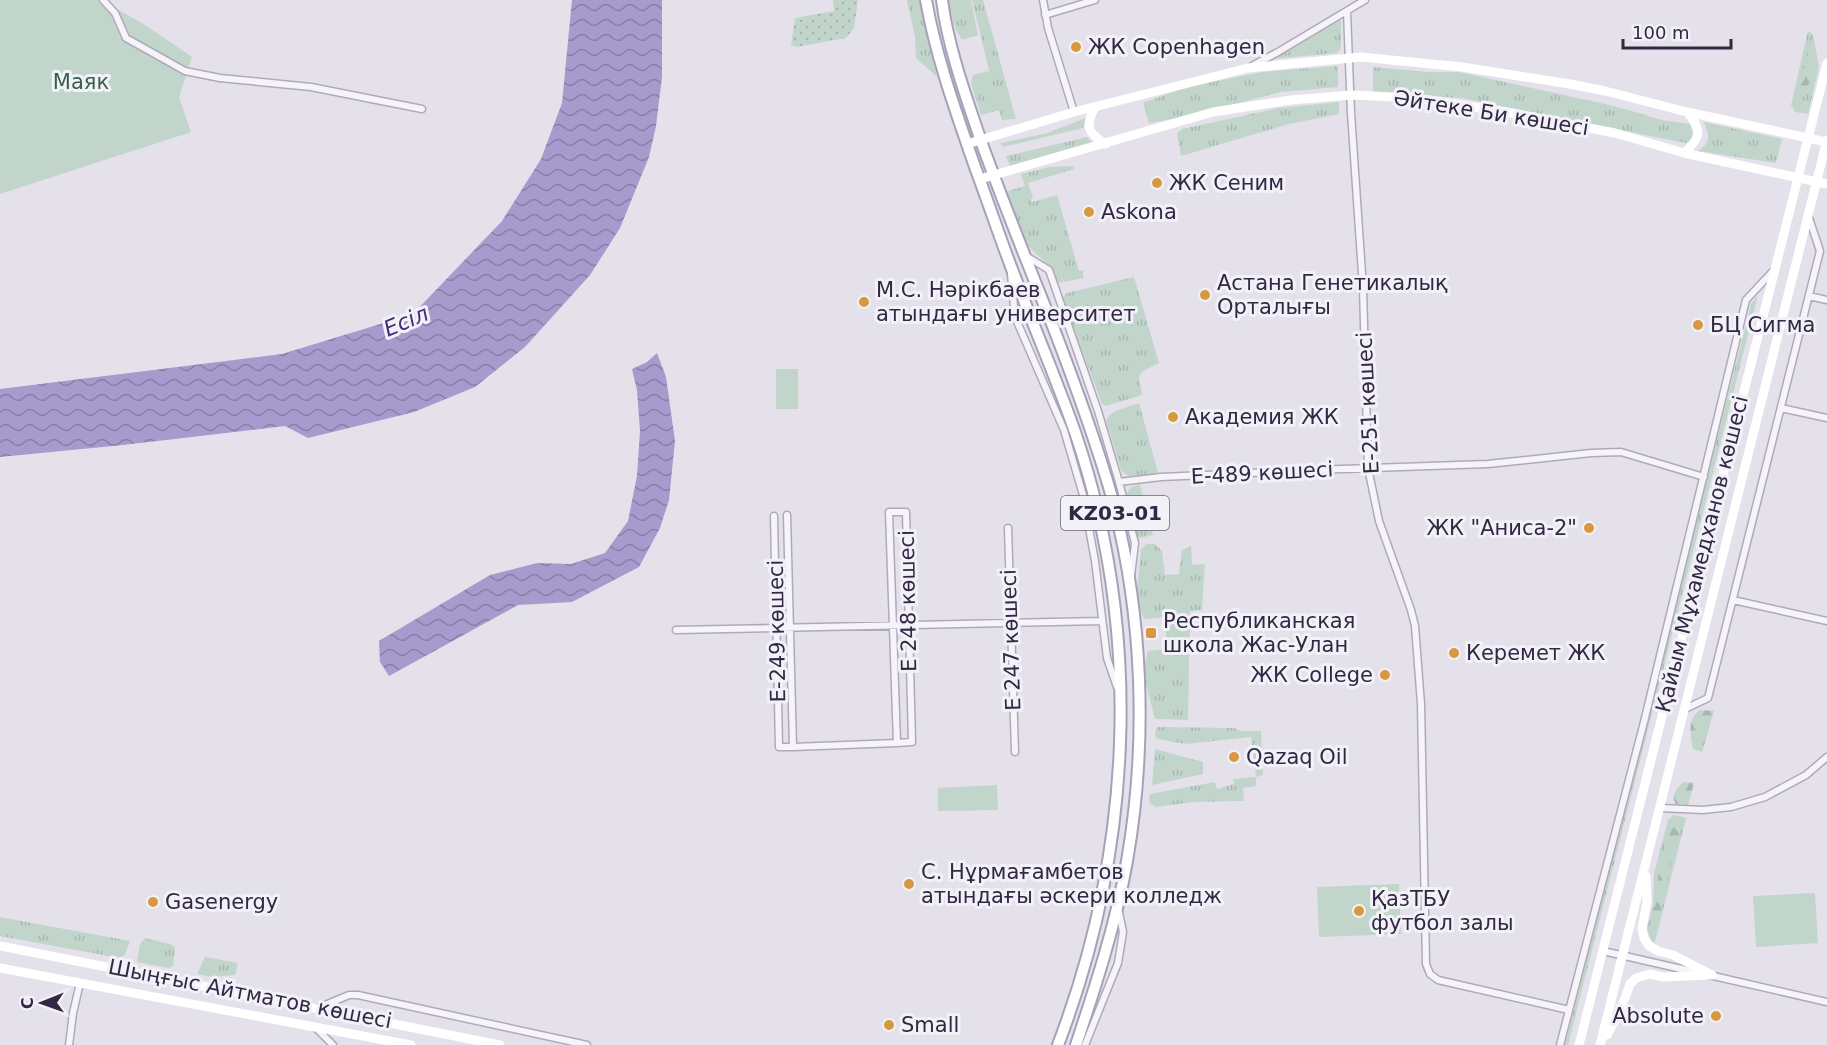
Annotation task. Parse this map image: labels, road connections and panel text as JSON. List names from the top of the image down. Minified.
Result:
{"streets":{"main road":["Әйтеке Би көшесі","KZ03-01","Қайым Мұхамедханов көшесі","Шыңғыс Айтматов көшесі"],"street":["Е-251 көшесі","Е-489 көшесі","Е 248 көшесі","Е-249 көшесі","Е 247 көшесі"]},"crossings":[["Әйтеке Би көшесі","Е-251 көшесі"],["Әйтеке Би көшесі","KZ03-01"],["Әйтеке Би көшесі","Қайым Мұхамедханов көшесі"],["Е-251 көшесі","Е-489 көшесі"]],"water":["Есіл"],"parks":["Маяк"],"places":{"other":["ЖК Copenhagen","ЖК Сеним","Askona","Астана Генетикалық Орталығы","М.С. Нәрікбаев атындағы университет","БЦ Сигма","Академия ЖК","ЖК \"Аниса-2\"","Керемет ЖК","ЖК College","Qazaq Oil","С. Нұрмағамбетов атындағы әскери колледж","Gasenergy","ҚазТБУ футбол залы","Absolute","Small"],"transit":["Республиканская школа Жас-Улан"]},"scale_bar":"100 m","north":"left"}
